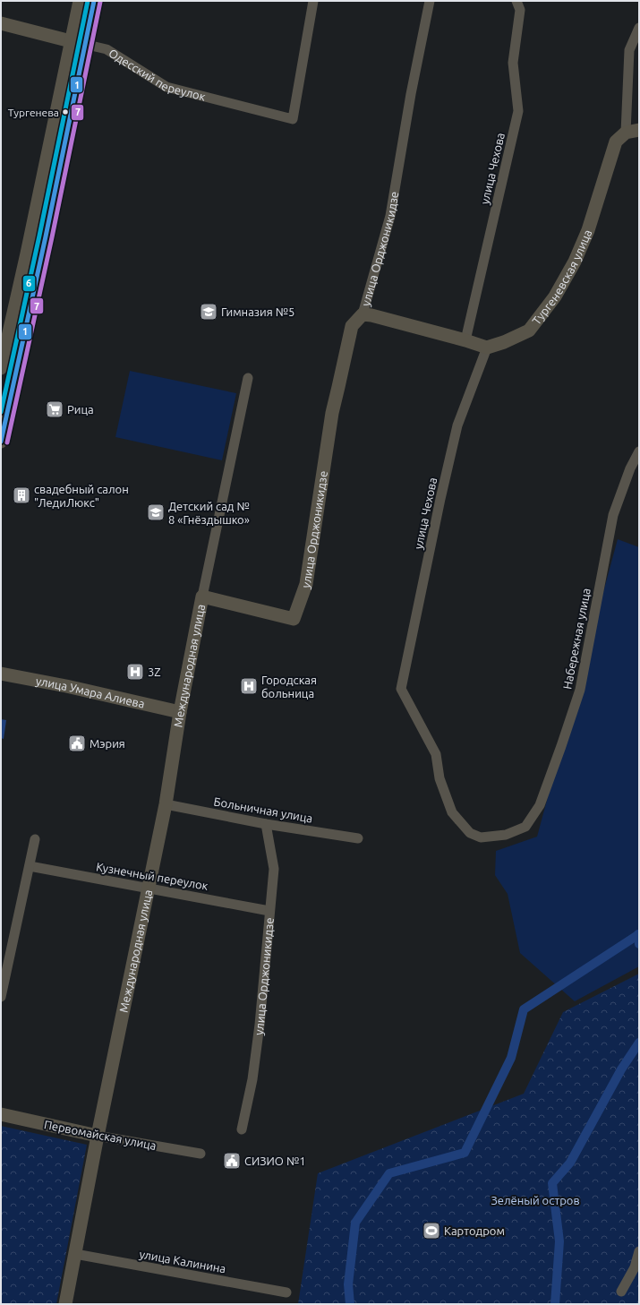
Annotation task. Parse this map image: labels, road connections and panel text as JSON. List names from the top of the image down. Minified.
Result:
{"streets":{"main road":["Одесский переулок","улица Орджоникидзе","Тургеневская улица","Международная улица","улица Умара Алиева","Первомайская улица"],"street":["улица Чехова","Набережная улица","Больничная улица","Кузнечный переулок","улица Калинина"]},"crossings":[["улица Чехова","Тургеневская улица"],["улица Чехова","Набережная улица"],["улица Орджоникидзе","Международная улица"],["улица Орджоникидзе","Больничная улица"],["улица Орджоникидзе","Кузнечный переулок"],["Международная улица","улица Умара Алиева"],["Международная улица","Больничная улица"],["Международная улица","Кузнечный переулок"],["Международная улица","Первомайская улица"],["Международная улица","улица Калинина"]],"parks":["Зелёный остров"],"places":{"other":["Тургенева"],"school or university":["Гимназия №5","Детский сад № 8 «Гнёздышко»"],"supermarket":["Рица"],"building":["свадебный салон \"ЛедиЛюкс\""],"hospital":["3Z","Городская больница"],"public building":["Мэрия","СИЗИО №1"],"sports":["Картодром"]},"lines":["transit line 1","transit line 6","transit line 7"]}
